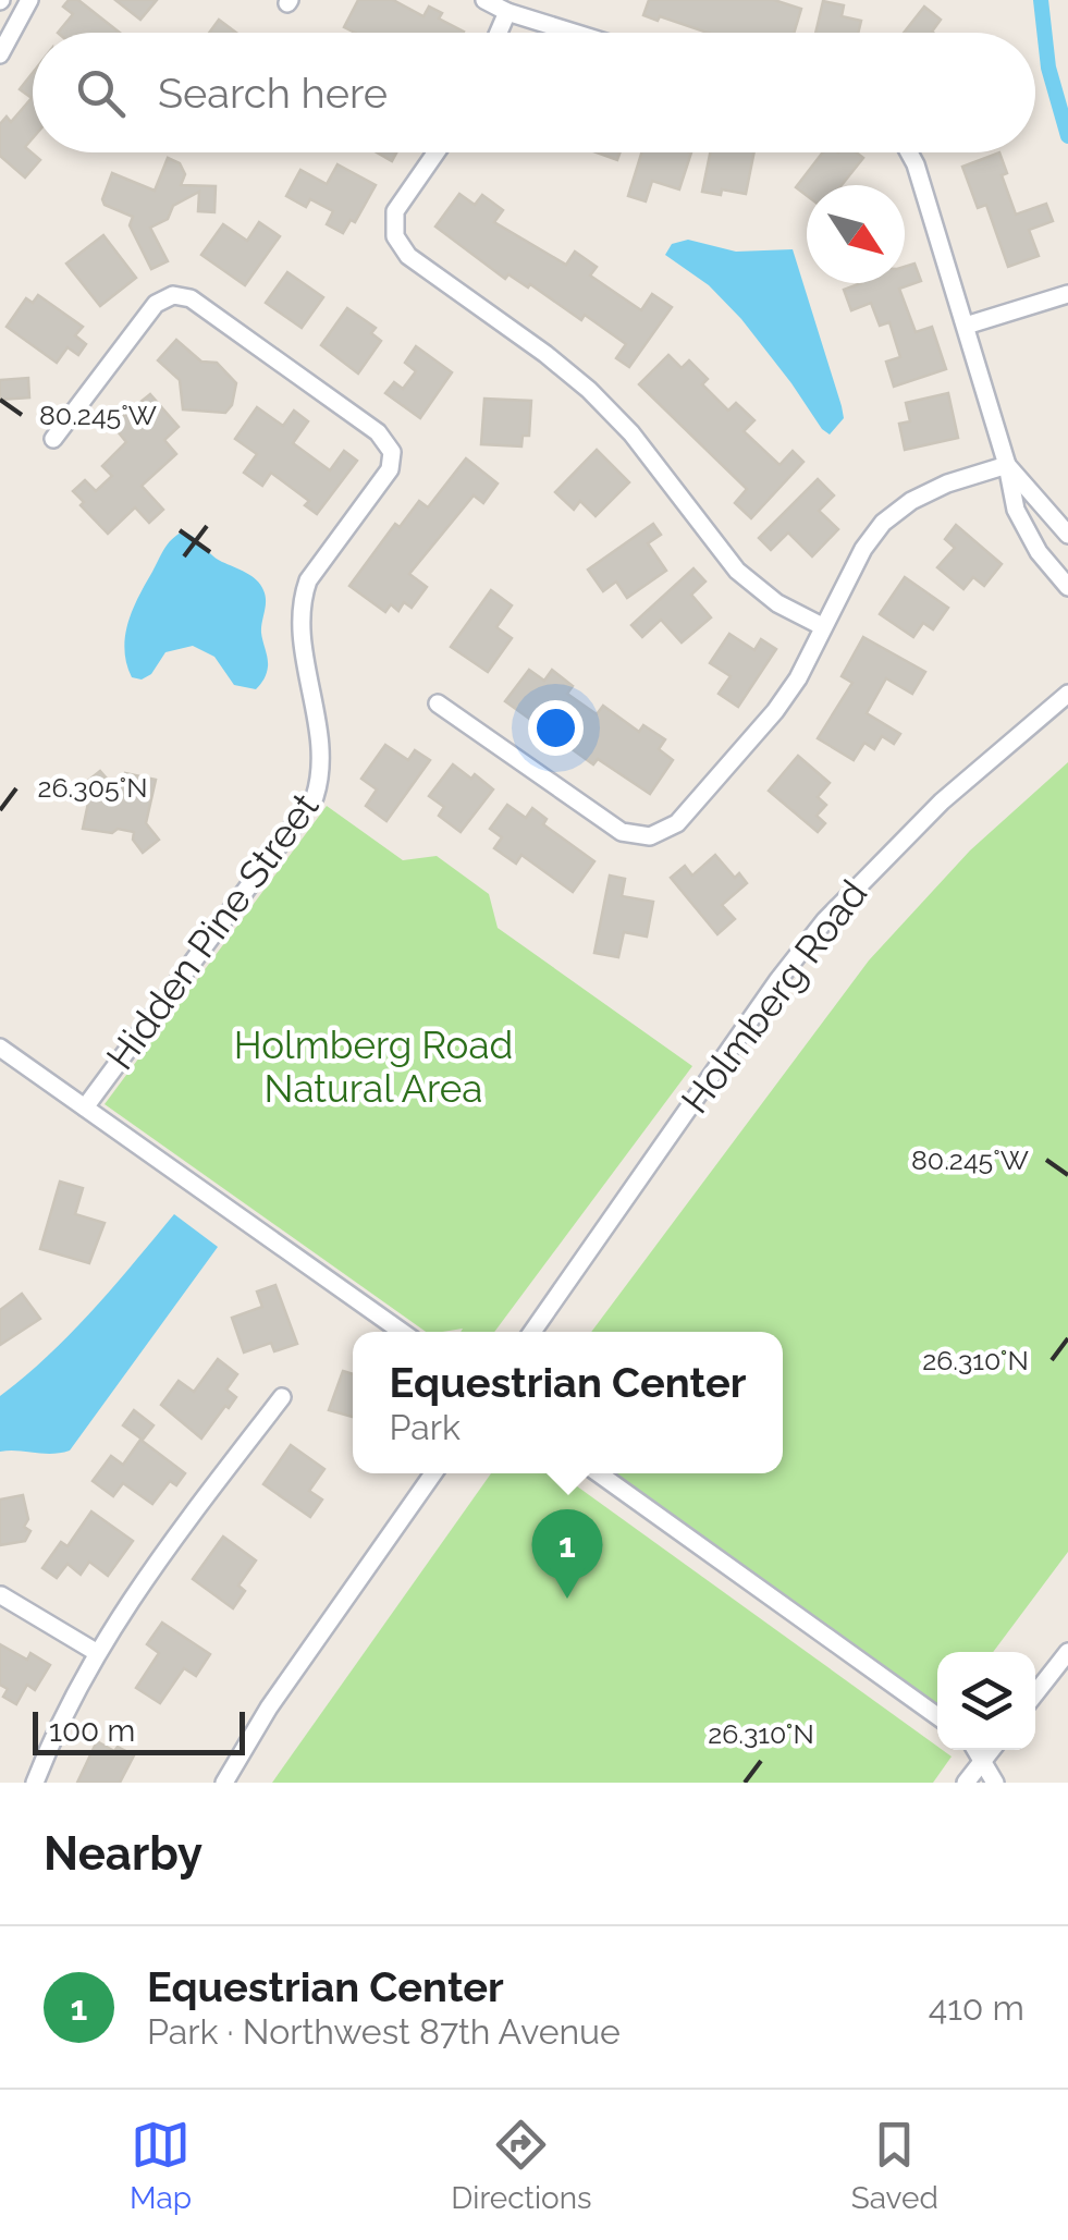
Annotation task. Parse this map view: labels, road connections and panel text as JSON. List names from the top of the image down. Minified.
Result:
{"streets":{"street":["Hidden Pine Street","Holmberg Road"]},"parks":["Holmberg Road Natural Area"],"scale_bar":"100 m","north":"bottom right","page":{"search":"Search here","popup":["Equestrian Center","Park"],"pins":"1","scale":"100 m","heading":"Nearby","list":[{"mark":"1","name":"Equestrian Center","note":"Park · Northwest 87th Avenue","value":"410 m"}],"nav":["Map","Directions","Saved"]},"coordinates":["80.245°W","26.305°N","26.310°N"]}
